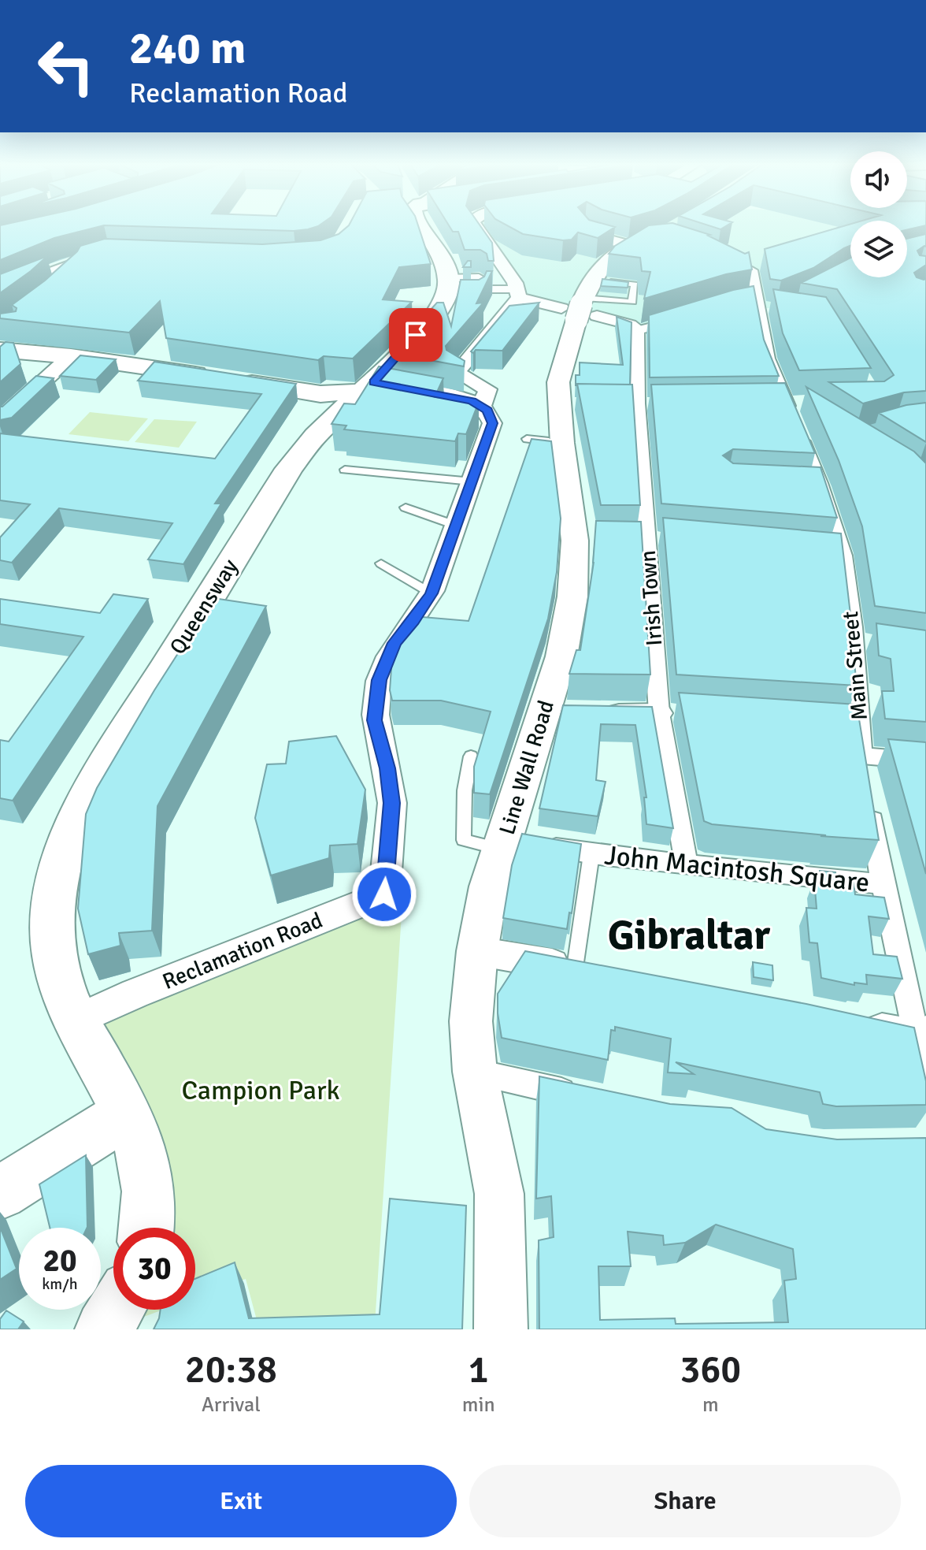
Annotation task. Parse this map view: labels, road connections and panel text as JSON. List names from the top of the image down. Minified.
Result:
{"streets":{"main road":["Queensway"],"street":["Irish Town","Main Street","Line Wall Road","John Macintosh Square","Reclamation Road"]},"crossings":[["Irish Town","John Macintosh Square"],["Queensway","Reclamation Road"],["Line Wall Road","John Macintosh Square"]],"districts":["Gibraltar"],"parks":["Campion Park"],"page":{"turn":["240 m","Reclamation Road"],"speed":"20 km/h","limit":"30","eta":["20:38","Arrival","1","min","360","m"],"buttons":["Exit","Share"]}}
